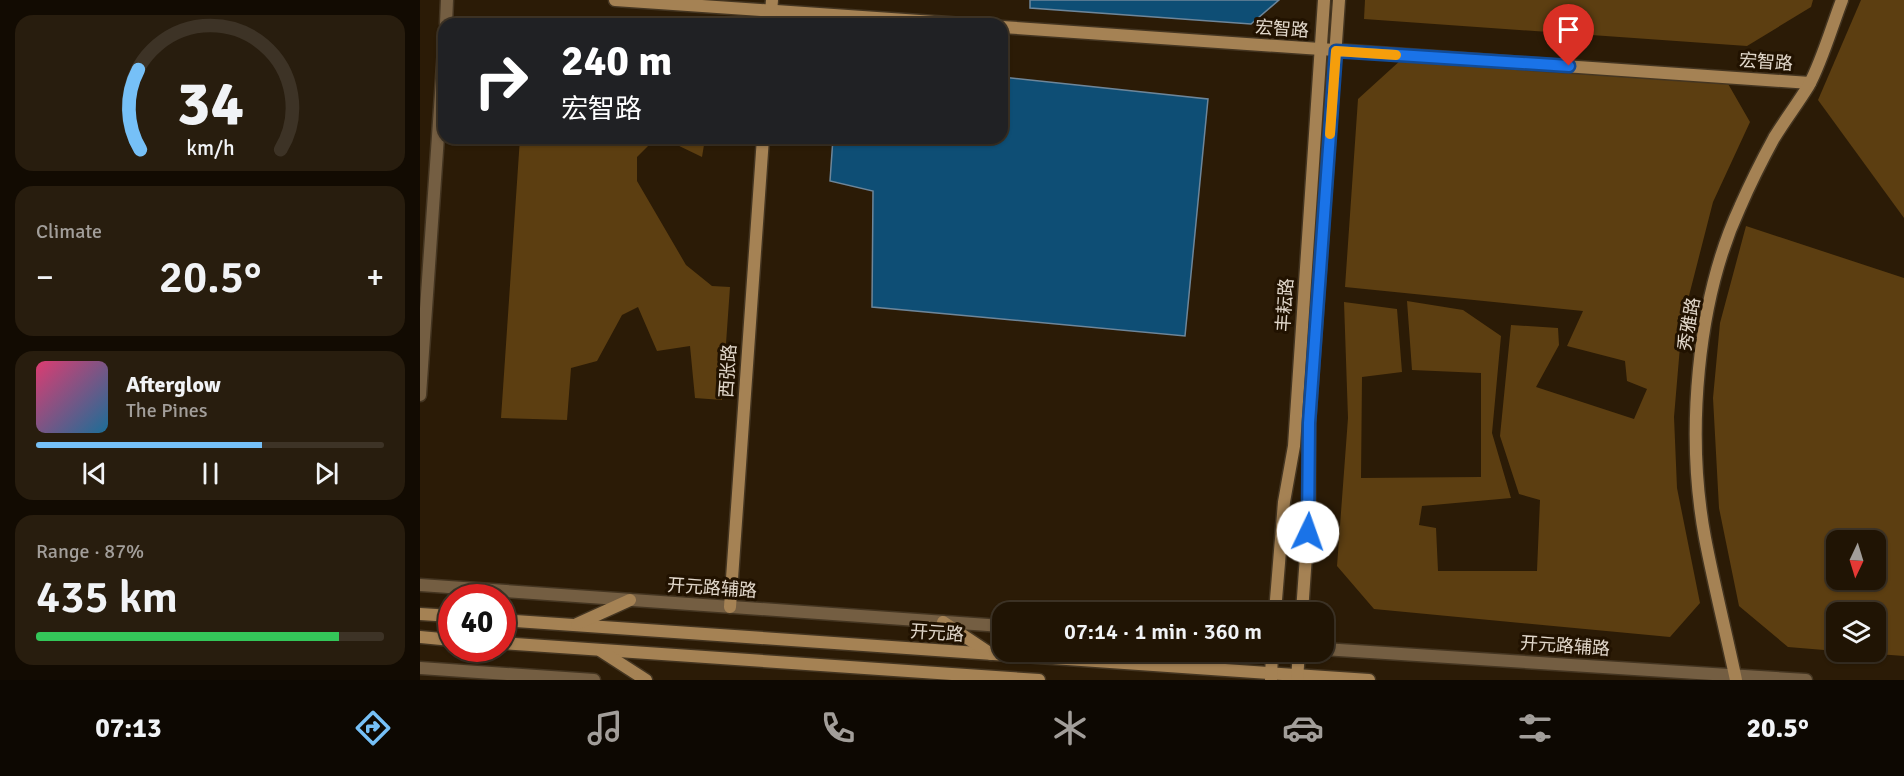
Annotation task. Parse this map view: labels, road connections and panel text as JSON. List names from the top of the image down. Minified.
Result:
{"streets":{"street":["宏智路","丰耘路","秀雅路","西张路","开元路辅路","开元路"]},"crossings":[["宏智路","丰耘路"],["宏智路","秀雅路"],["秀雅路","开元路辅路"],["西张路","开元路辅路"]],"north":"bottom","page":{"turn":["240 m","宏智路"],"tile":["Climate",["Range · 87%","435 km"]],"heat":["−","20.5°","+"],"song":["Afterglow","The Pines"],"limit":"40","trip":"07:14 · 1 min · 360 m","tabs":["07:13","20.5°"],"gauge":["34","km/h"]}}
